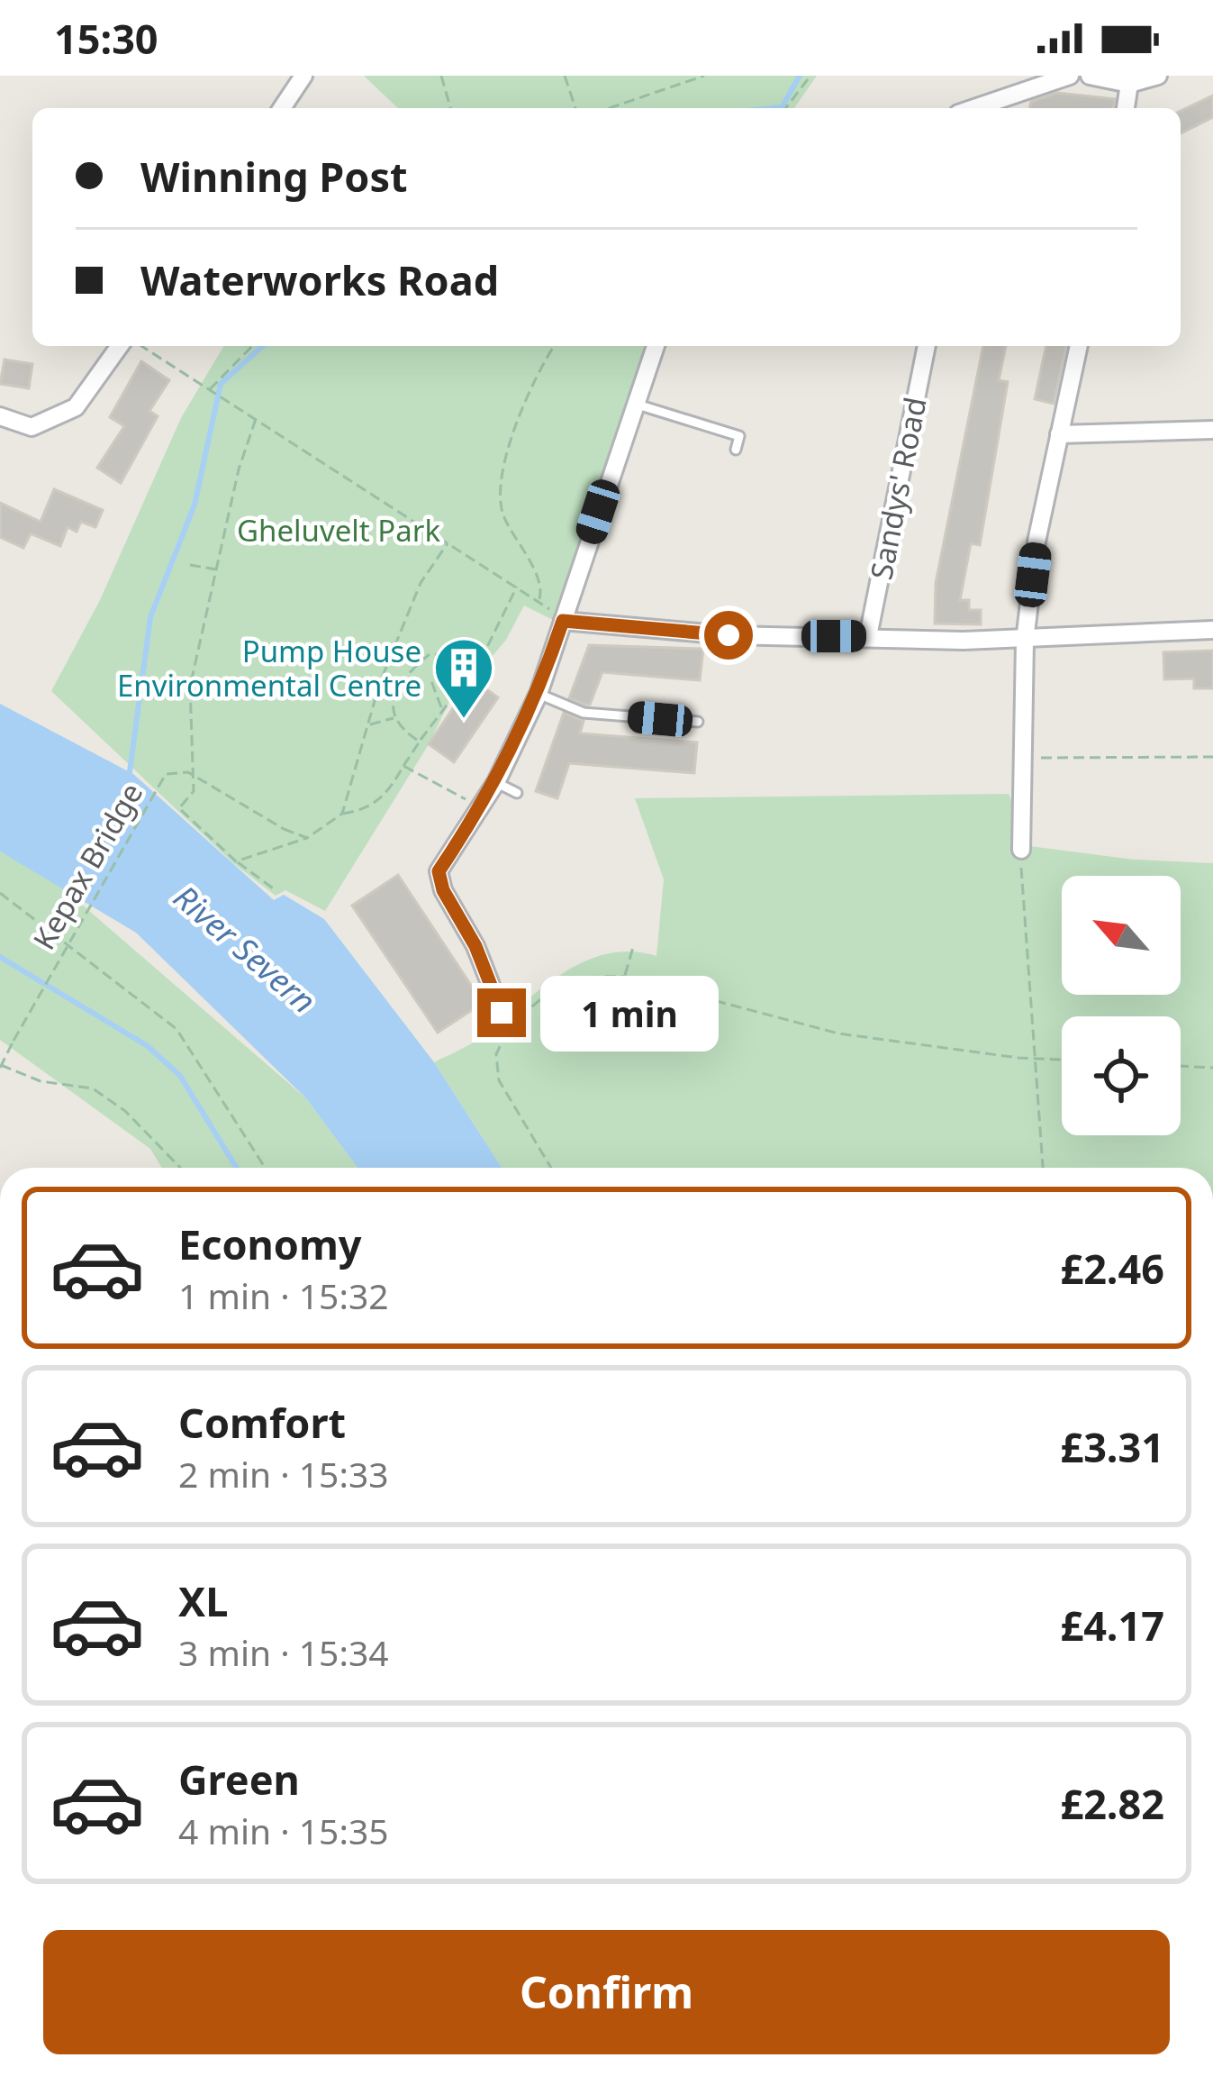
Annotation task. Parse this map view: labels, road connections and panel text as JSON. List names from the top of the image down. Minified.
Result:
{"streets":{"street":["Sandys' Road"],"path":["Kepax Bridge"]},"water":["River Severn"],"parks":["Gheluvelt Park"],"places":{"building":["Pump House Environmental Centre"]},"north":"top left","page":{"status":"15:30","banner":["Winning Post","Waterworks Road"],"bubble":"1 min","list":[{"name":"Economy","note":"1 min · 15:32","value":"£2.46"},{"name":"Comfort","note":"2 min · 15:33","value":"£3.31"},{"name":"XL","note":"3 min · 15:34","value":"£4.17"},{"name":"Green","note":"4 min · 15:35","value":"£2.82"}],"buttons":"Confirm"}}
